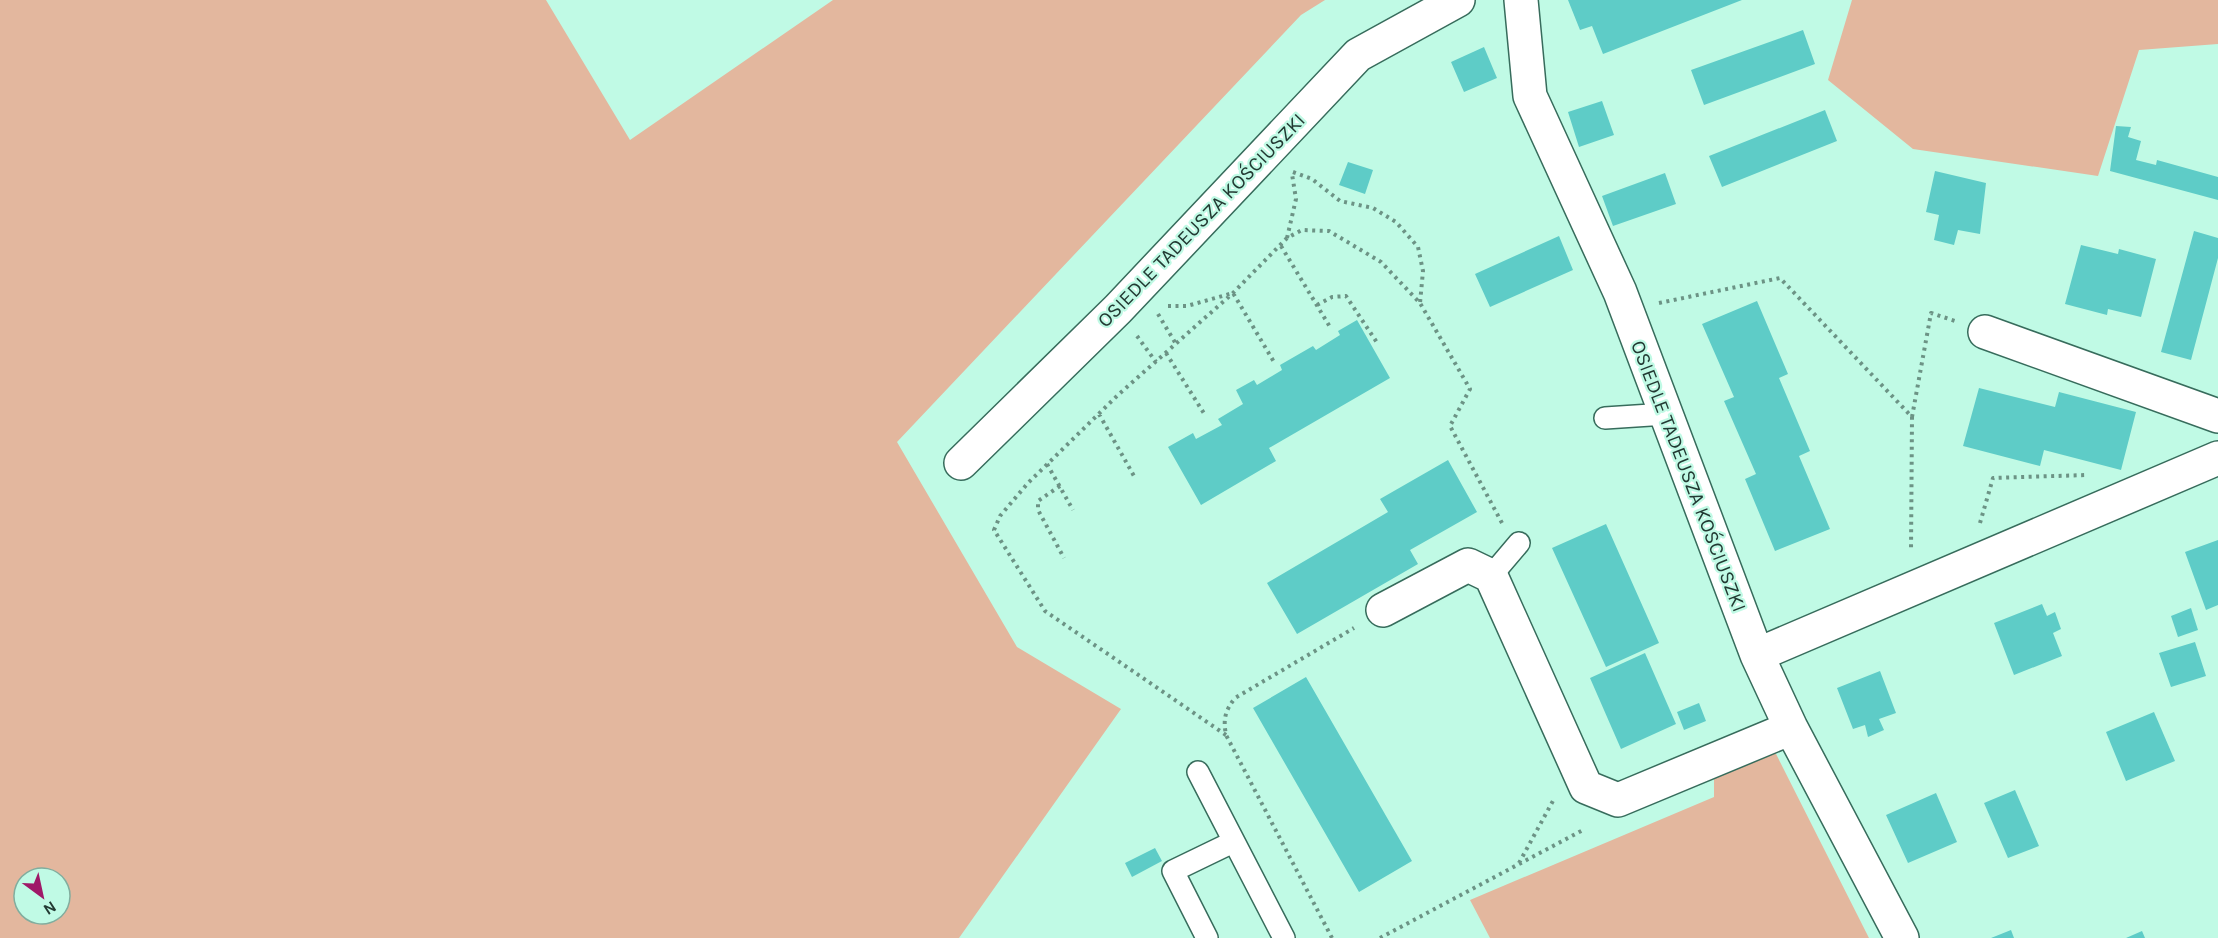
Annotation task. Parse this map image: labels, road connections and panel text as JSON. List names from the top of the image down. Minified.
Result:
{"streets":{"street":["OSIEDLE TADEUSZA KOŚCIUSZKI"]},"north":"bottom right"}
